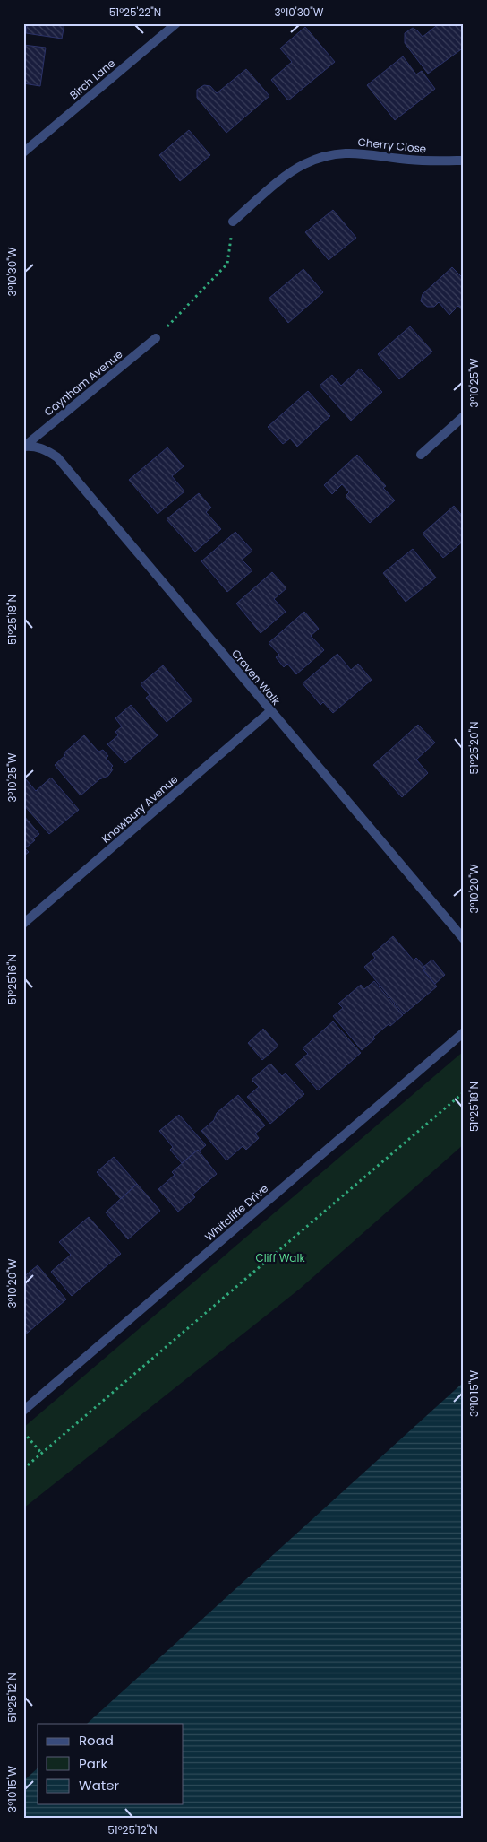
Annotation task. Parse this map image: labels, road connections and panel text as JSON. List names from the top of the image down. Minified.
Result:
{"streets":{"street":["Birch Lane","Cherry Close","Caynham Avenue","Craven Walk","Knowbury Avenue","Whitcliffe Drive"]},"crossings":[["Caynham Avenue","Craven Walk"],["Craven Walk","Knowbury Avenue"]],"parks":["Cliff Walk"],"legend":["Road","Park","Water"],"coordinates":["51°25'22\"N","3°10'30\"W","3°10'25\"W","51°25'18\"N","51°25'20\"N","3°10'20\"W","51°25'16\"N","3°10'15\"W","51°25'12\"N"]}
